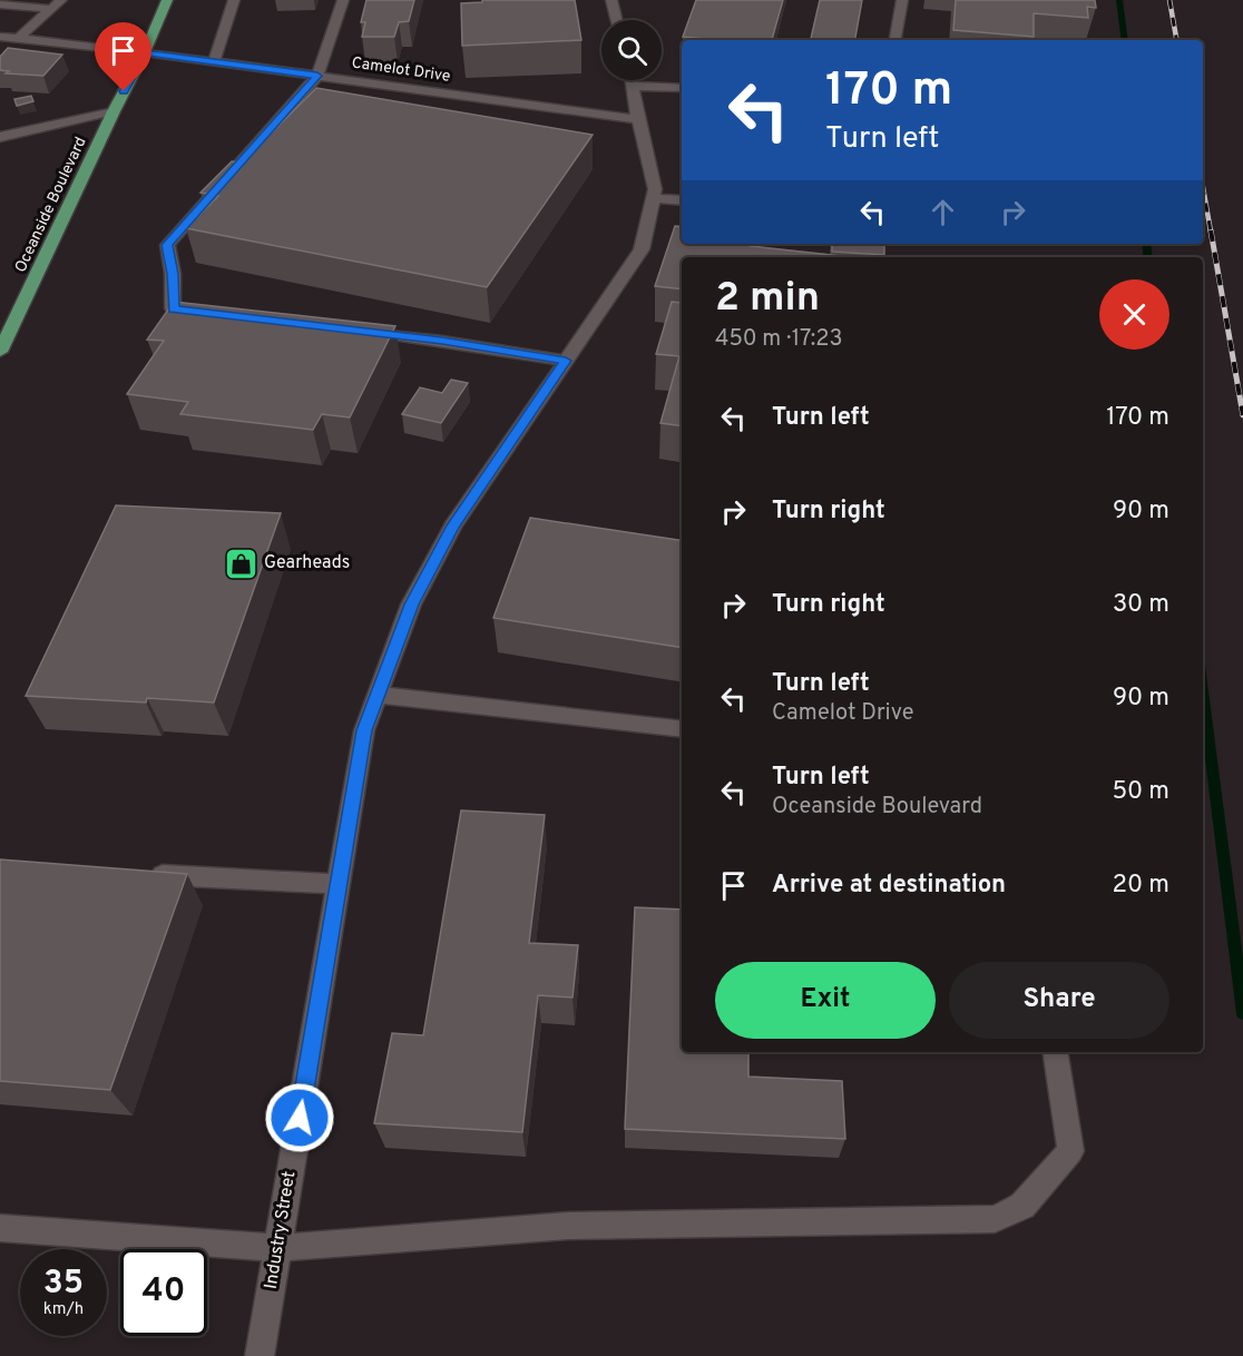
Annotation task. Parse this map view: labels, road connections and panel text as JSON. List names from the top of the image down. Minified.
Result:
{"streets":{"main road":["Oceanside Boulevard"],"street":["Camelot Drive","Industry Street"]},"crossings":[["Camelot Drive","Oceanside Boulevard"],["Camelot Drive","Industry Street"]],"places":{"shop":["Gearheads"]},"page":{"turn":["170 m","Turn left"],"heading":["2 min","450 m · 17:23"],"list":[{"name":"Turn left","value":"170 m"},{"name":"Turn right","value":"90 m"},{"name":"Turn right","value":"30 m"},{"name":"Turn left","note":"Camelot Drive","value":"90 m"},{"name":"Turn left","note":"Oceanside Boulevard","value":"50 m"},{"name":"Arrive at destination","value":"20 m"}],"buttons":["Exit","Share"],"speed":"35 km/h","limit":"40"}}
